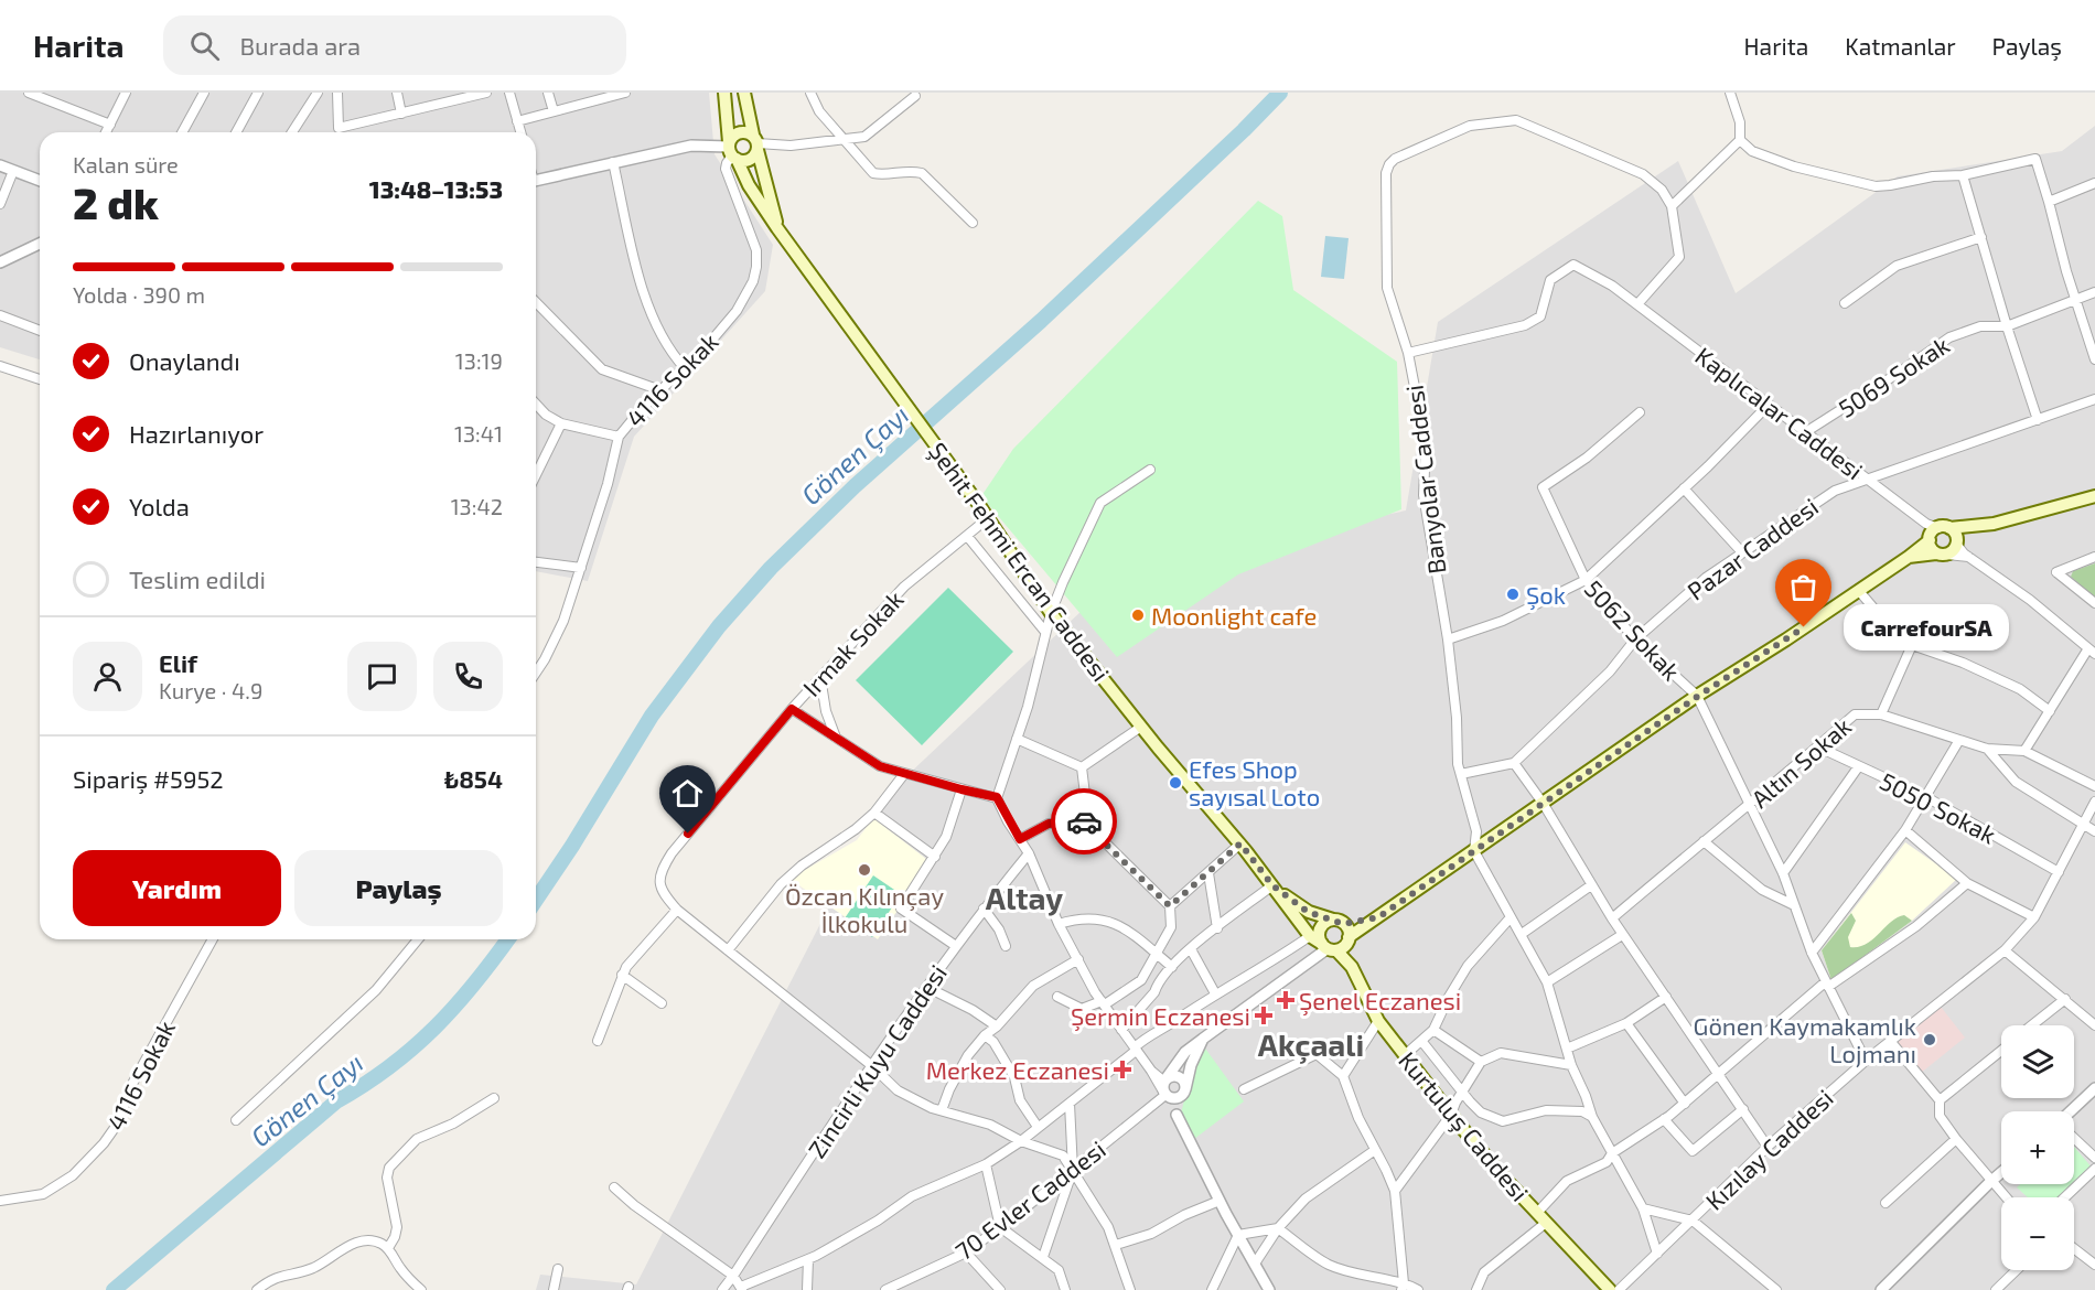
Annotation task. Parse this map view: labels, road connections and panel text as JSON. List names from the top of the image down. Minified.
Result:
{"streets":{"main road":["Şehit Fehmi Ercan Caddesi","Kurtuluş Caddesi"],"street":["5069 Sokak","4116 Sokak","Kaplıcalar Caddesi","Banyolar Caddesi","Pazar Caddesi","5062 Sokak","Irmak Sokak","Altın Sokak","5050 Sokak","Zincirli Kuyu Caddesi","Kızılay Caddesi","70 Evler Caddesi"]},"crossings":[["5069 Sokak","Kaplıcalar Caddesi"],["4116 Sokak","Şehit Fehmi Ercan Caddesi"],["Kaplıcalar Caddesi","Banyolar Caddesi"],["Kaplıcalar Caddesi","Pazar Caddesi"],["Pazar Caddesi","5062 Sokak"],["Şehit Fehmi Ercan Caddesi","Irmak Sokak"],["Şehit Fehmi Ercan Caddesi","Kurtuluş Caddesi"],["Irmak Sokak","Zincirli Kuyu Caddesi"],["Irmak Sokak","70 Evler Caddesi"],["Altın Sokak","5050 Sokak"],["5050 Sokak","Kızılay Caddesi"]],"districts":["Altay","Akçaali"],"water":["Gönen Çayı"],"places":{"other":["Şok","Moonlight cafe","CarrefourSA","Efes Shop sayısal Loto","Özcan Kılınçay İlkokulu","Gönen Kaymakamlık Lojmanı"],"health":["Şenel Eczanesi","Şermin Eczanesi","Merkez Eczanesi"]},"page":{"header":"Harita","search":"Burada ara","nav":["Harita","Katmanlar","Paylaş"],"heading":["2 dk","Kalan süre","13:48–13:53"],"panel":["Elif","Kurye · 4.9","Sipariş #5952","₺854"],"bar":"Yolda · 390 m","list":[["Onaylandı","13:19"],["Hazırlanıyor","13:41"],["Yolda","13:42"],"Teslim edildi"],"bubble":"CarrefourSA","buttons":["Yardım","Paylaş"],"map_buttons":["+","−"]}}
